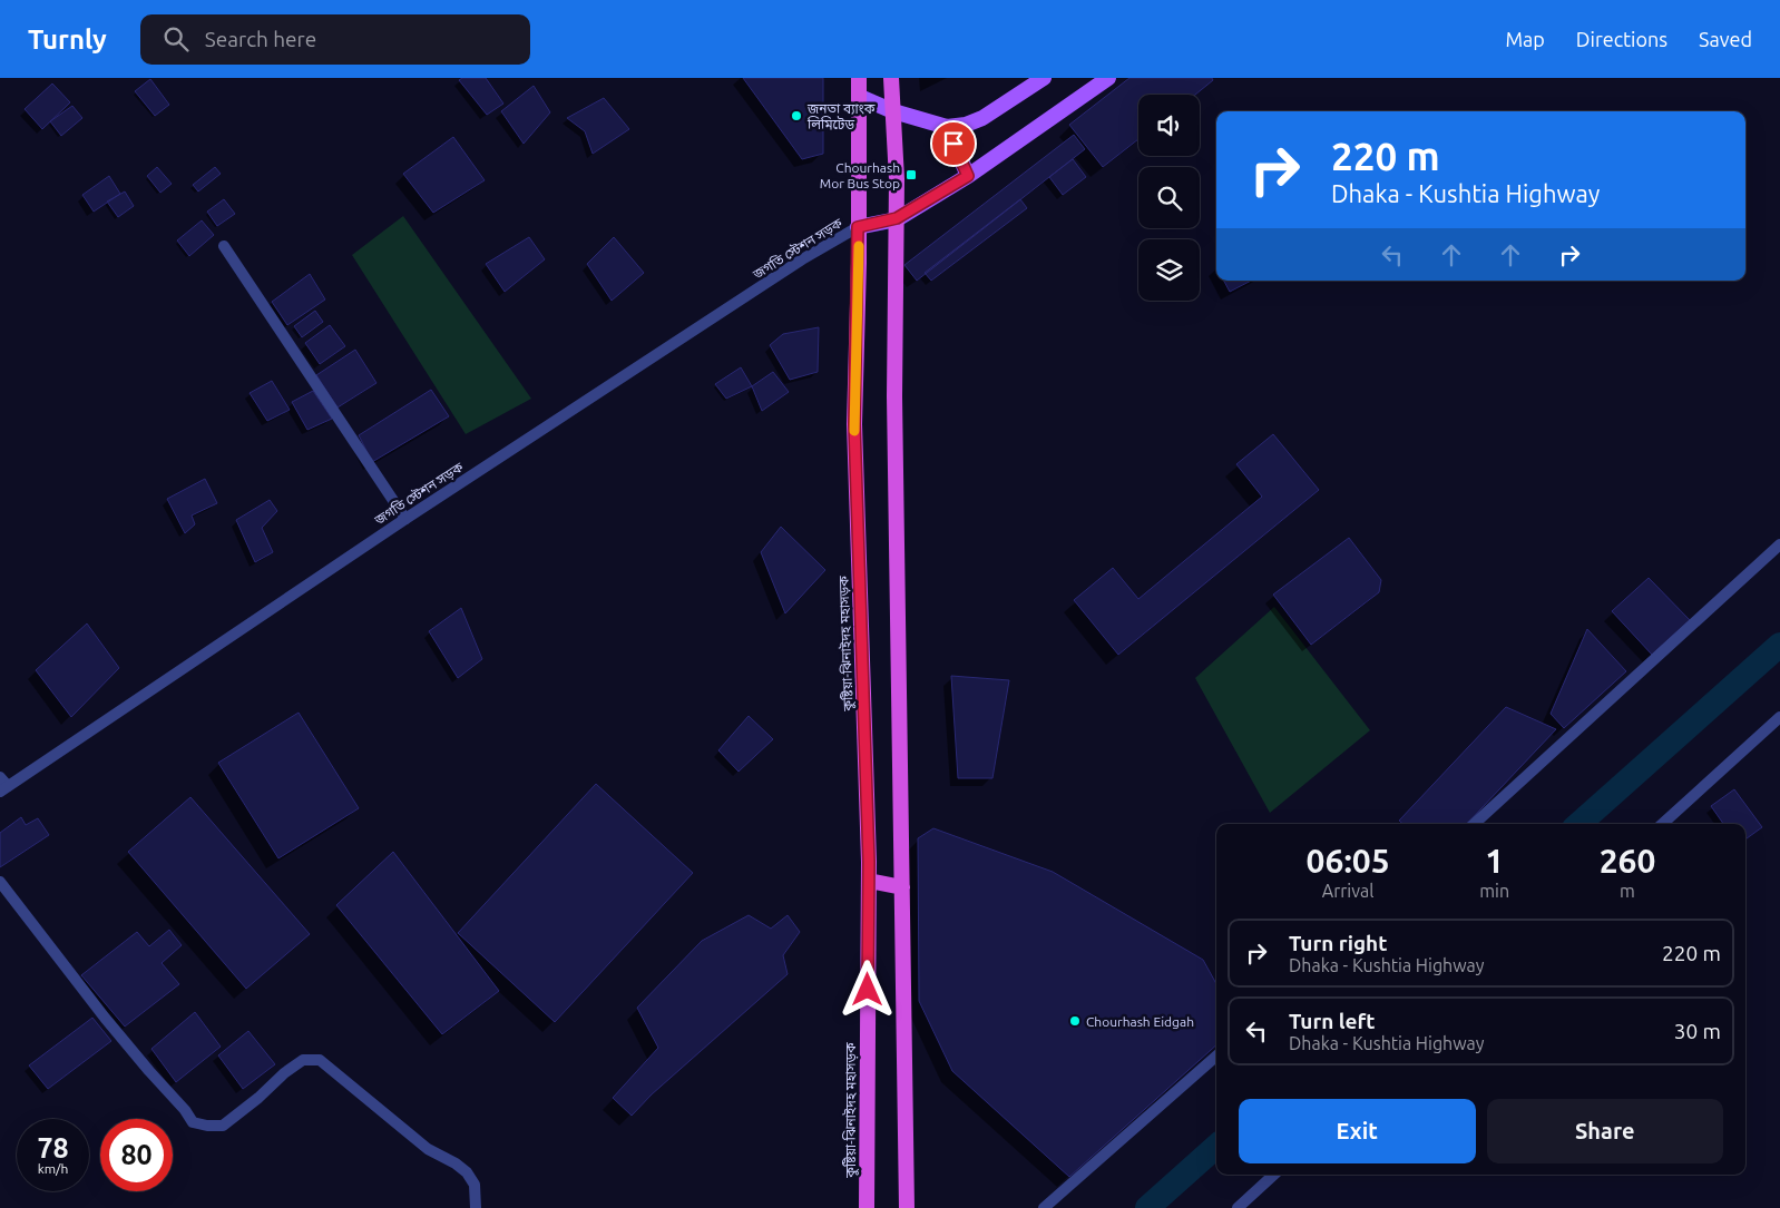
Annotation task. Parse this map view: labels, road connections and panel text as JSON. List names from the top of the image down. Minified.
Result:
{"streets":{"highway":["কুষ্টিয়া-ঝিনাইদহ মহাসড়ক"],"street":["জগতি স্টেশন সড়ক"]},"crossings":[["জগতি স্টেশন সড়ক","কুষ্টিয়া-ঝিনাইদহ মহাসড়ক"]],"places":{"other":["জনতা ব্যাংক লিমিটেড","Chourhash Eidgah"],"transit":["Chourhash Mor Bus Stop"]},"page":{"header":"Turnly","search":"Search here","nav":["Map","Directions","Saved"],"turn":["220 m","Dhaka - Kushtia Highway"],"eta":["06:05","Arrival","1","min","260","m"],"list":[{"name":"Turn right","note":"Dhaka - Kushtia Highway","value":"220 m"},{"name":"Turn left","note":"Dhaka - Kushtia Highway","value":"30 m"}],"buttons":["Exit","Share"],"speed":"78 km/h","limit":"80"}}
